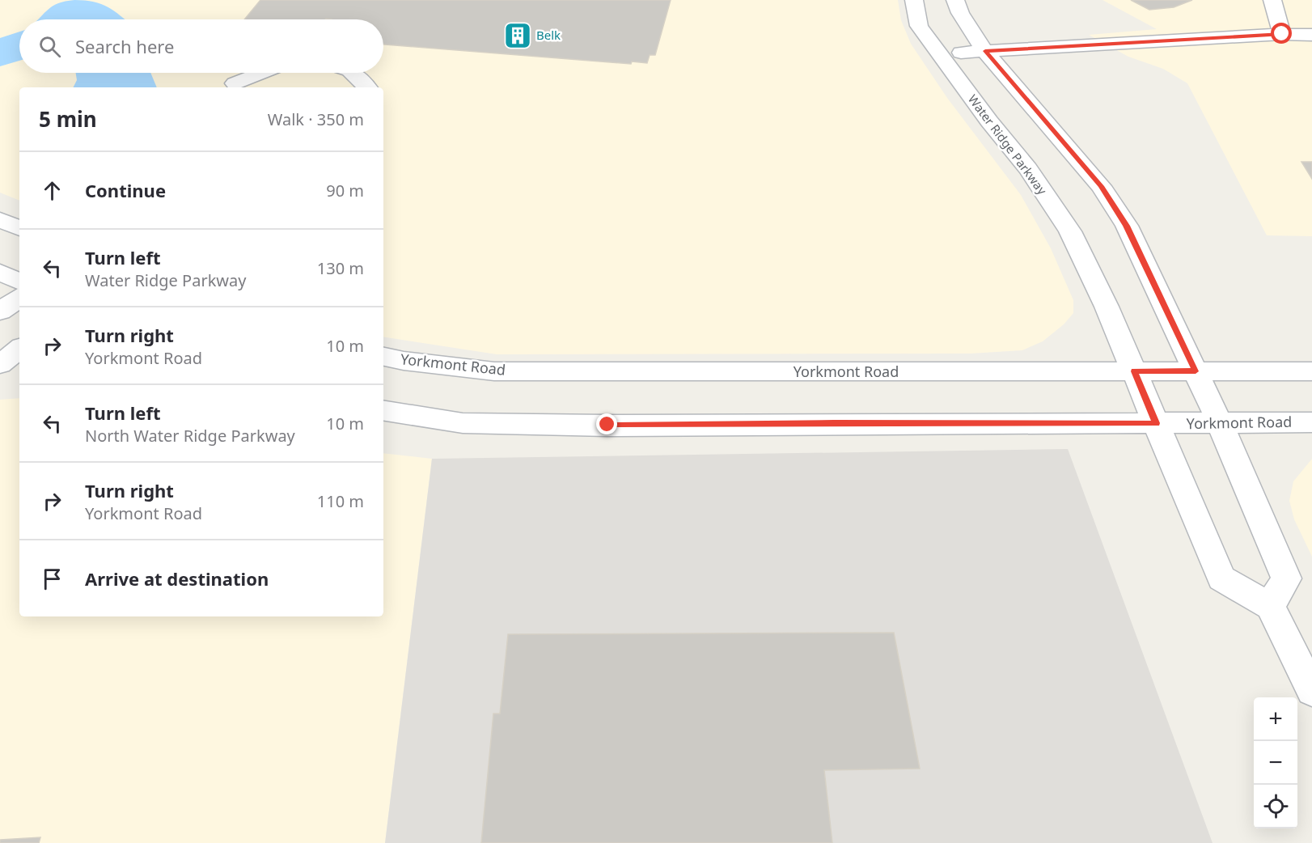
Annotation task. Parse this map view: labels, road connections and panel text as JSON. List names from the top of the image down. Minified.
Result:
{"streets":{"street":["Water Ridge Parkway","Yorkmont Road"]},"crossings":[["Water Ridge Parkway","Yorkmont Road"]],"places":{"building":["Belk"]},"page":{"search":"Search here","heading":["5 min","Walk · 350 m"],"list":[["Continue","90 m"],["Turn left","Water Ridge Parkway","130 m"],["Turn right","Yorkmont Road","10 m"],["Turn left","North Water Ridge Parkway","10 m"],["Turn right","Yorkmont Road","110 m"],"Arrive at destination"],"map_buttons":["+","−"]}}
